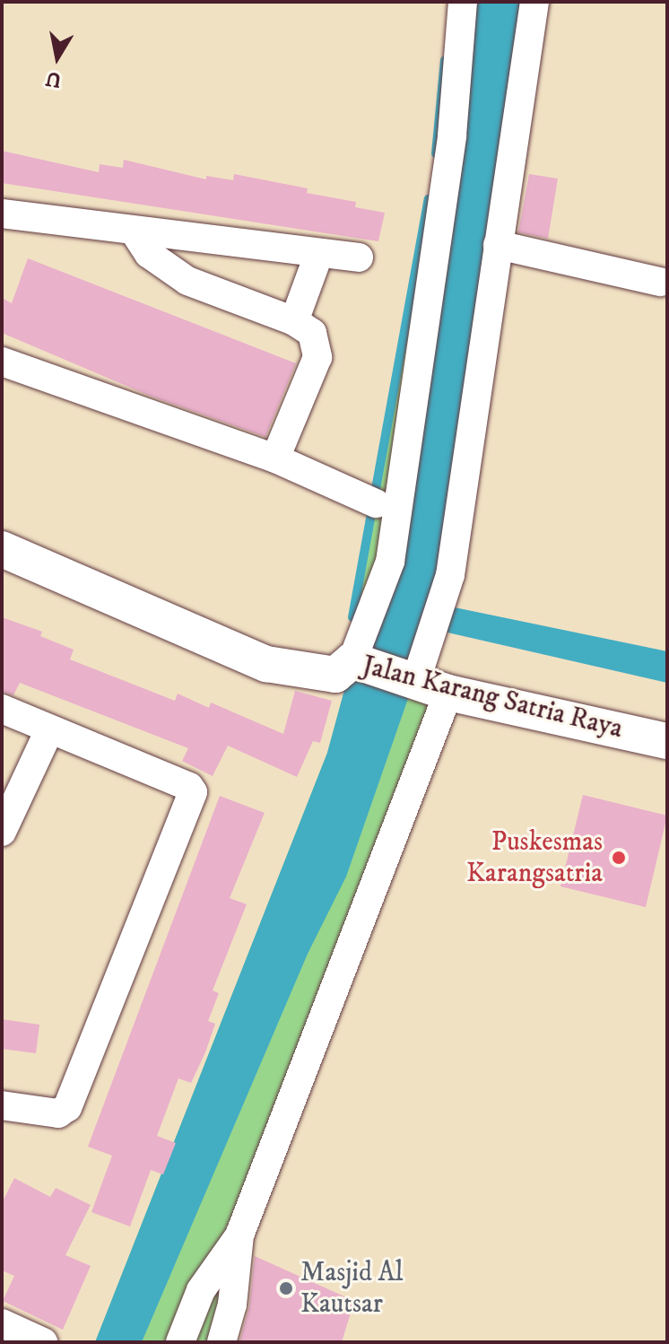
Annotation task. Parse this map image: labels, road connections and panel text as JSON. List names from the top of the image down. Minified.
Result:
{"streets":{"street":["Jalan Karang Satria Raya"]},"places":["Puskesmas Karangsatria","Masjid Al Kautsar"],"north":"bottom"}
